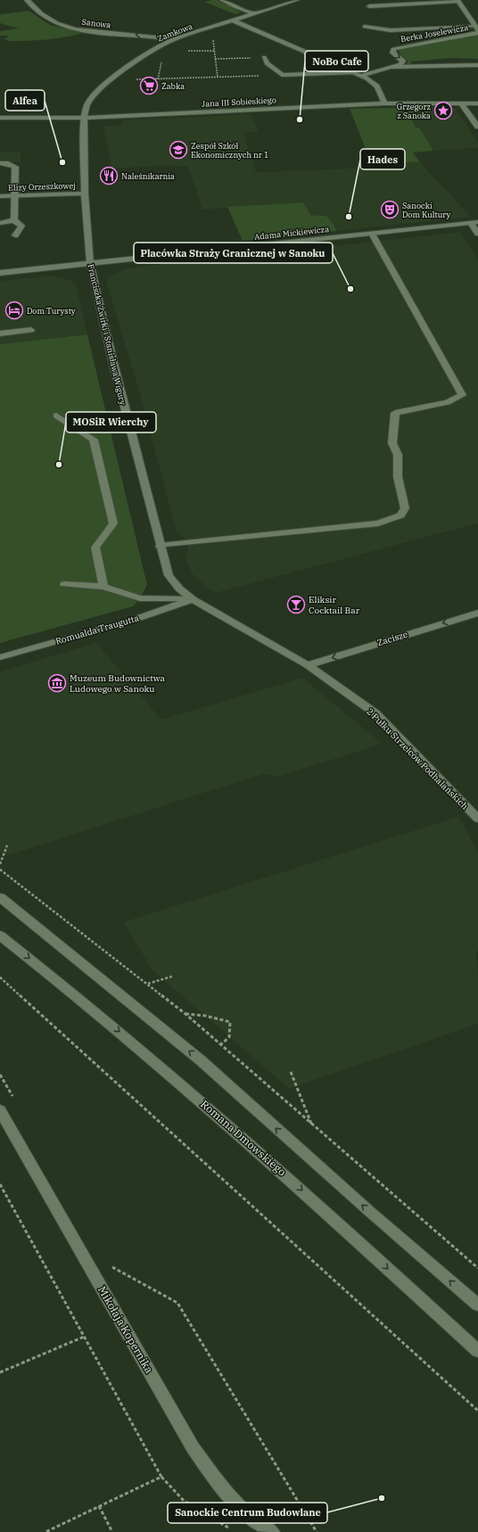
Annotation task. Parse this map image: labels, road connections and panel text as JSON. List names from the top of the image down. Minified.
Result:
{"streets":{"street":["Sanowa","Zamkowa","Berka Joselewicza","Jana III Sobieskiego","Elizy Orzeszkowej","Adama Mickiewicza","Franciszka Żwirki i Stanisława Wigury","Romualda Traugutta","Zacisze","2 Pułku Strzelców Podhalańskich","Romana Dmowskiego","Mikołaja Kopernika"]},"crossings":[["Sanowa","Zamkowa"],["Zamkowa","Jana III Sobieskiego"],["Zamkowa","Franciszka Żwirki i Stanisława Wigury"],["Jana III Sobieskiego","Franciszka Żwirki i Stanisława Wigury"],["Elizy Orzeszkowej","Franciszka Żwirki i Stanisława Wigury"],["Adama Mickiewicza","Franciszka Żwirki i Stanisława Wigury"],["Franciszka Żwirki i Stanisława Wigury","Romualda Traugutta"],["Franciszka Żwirki i Stanisława Wigury","2 Pułku Strzelców Podhalańskich"],["Romualda Traugutta","2 Pułku Strzelców Podhalańskich"],["Zacisze","2 Pułku Strzelców Podhalańskich"]],"one_way":["Sanowa","Zacisze"],"places":{"supermarket":["Żabka"],"place":["Grzegorz z Sanoka"],"other":["NoBo Cafe","Alfea","Hades","Placówka Straży Granicznej w Sanoku","MOSiR Wierchy","Sanockie Centrum Budowlane"],"school or university":["Zespół Szkół Ekonomicznych nr 1"],"restaurant":["Naleśnikarnia"],"theatre":["Sanocki Dom Kultury"],"hotel":["Dom Turysty"],"bar":["Eliksir Cocktail Bar"],"museum":["Muzeum Budownictwa Ludowego w Sanoku"]}}
